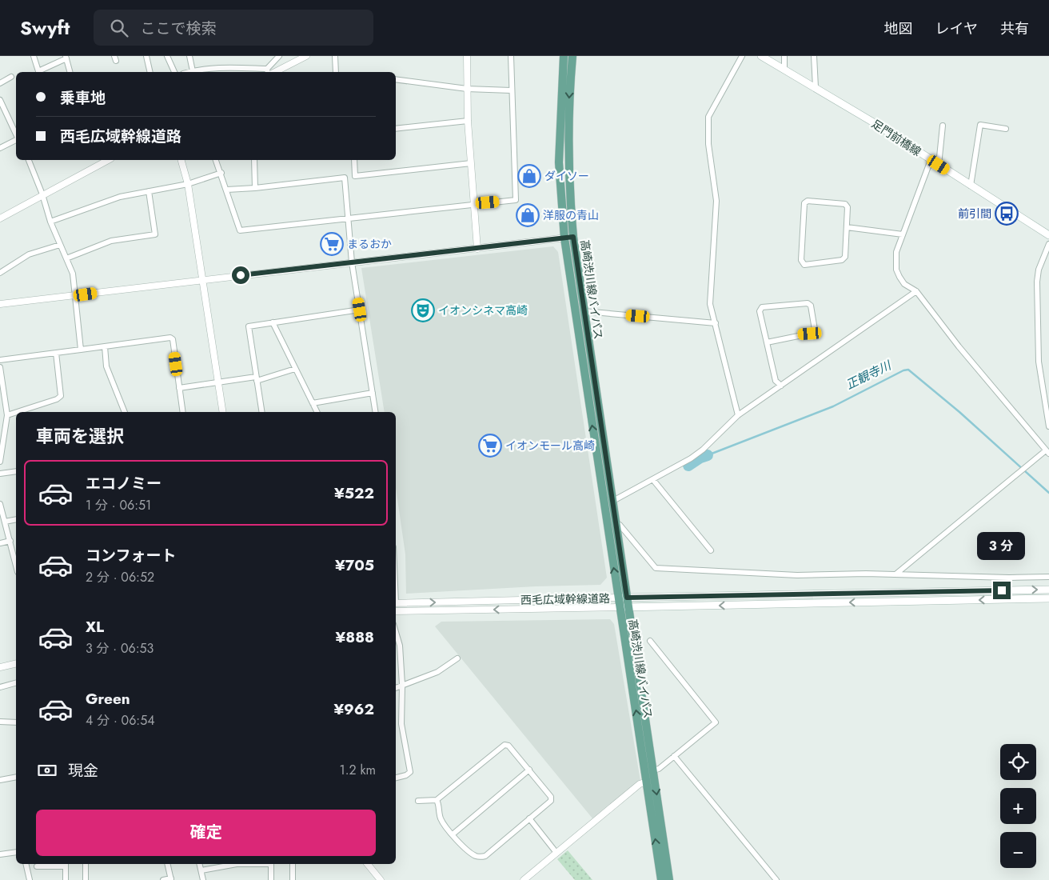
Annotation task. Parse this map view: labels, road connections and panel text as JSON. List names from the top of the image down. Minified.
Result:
{"streets":{"main road":["足門前橋線","高崎渋川線バイパス","西毛広域幹線道路"]},"crossings":[["高崎渋川線バイパス","西毛広域幹線道路"]],"water":["正観寺川"],"places":{"shop":["ダイソー","洋服の青山"],"bus stop":["前引間"],"supermarket":["まるおか","イオンモール高崎"],"theatre":["イオンシネマ高崎"]},"page":{"header":"Swyft","search":"ここで検索","nav":["地図","レイヤ","共有"],"banner":["乗車地","西毛広域幹線道路"],"heading":"車両を選択","list":[{"name":"エコノミー","note":"1 分 · 06:51","value":"¥522"},{"name":"コンフォート","note":"2 分 · 06:52","value":"¥705"},{"name":"XL","note":"3 分 · 06:53","value":"¥888"},{"name":"Green","note":"4 分 · 06:54","value":"¥962"}],"bubble":"3 分","map_buttons":["+","−"],"pay":["現金","1.2 km"],"buttons":"確定"}}
